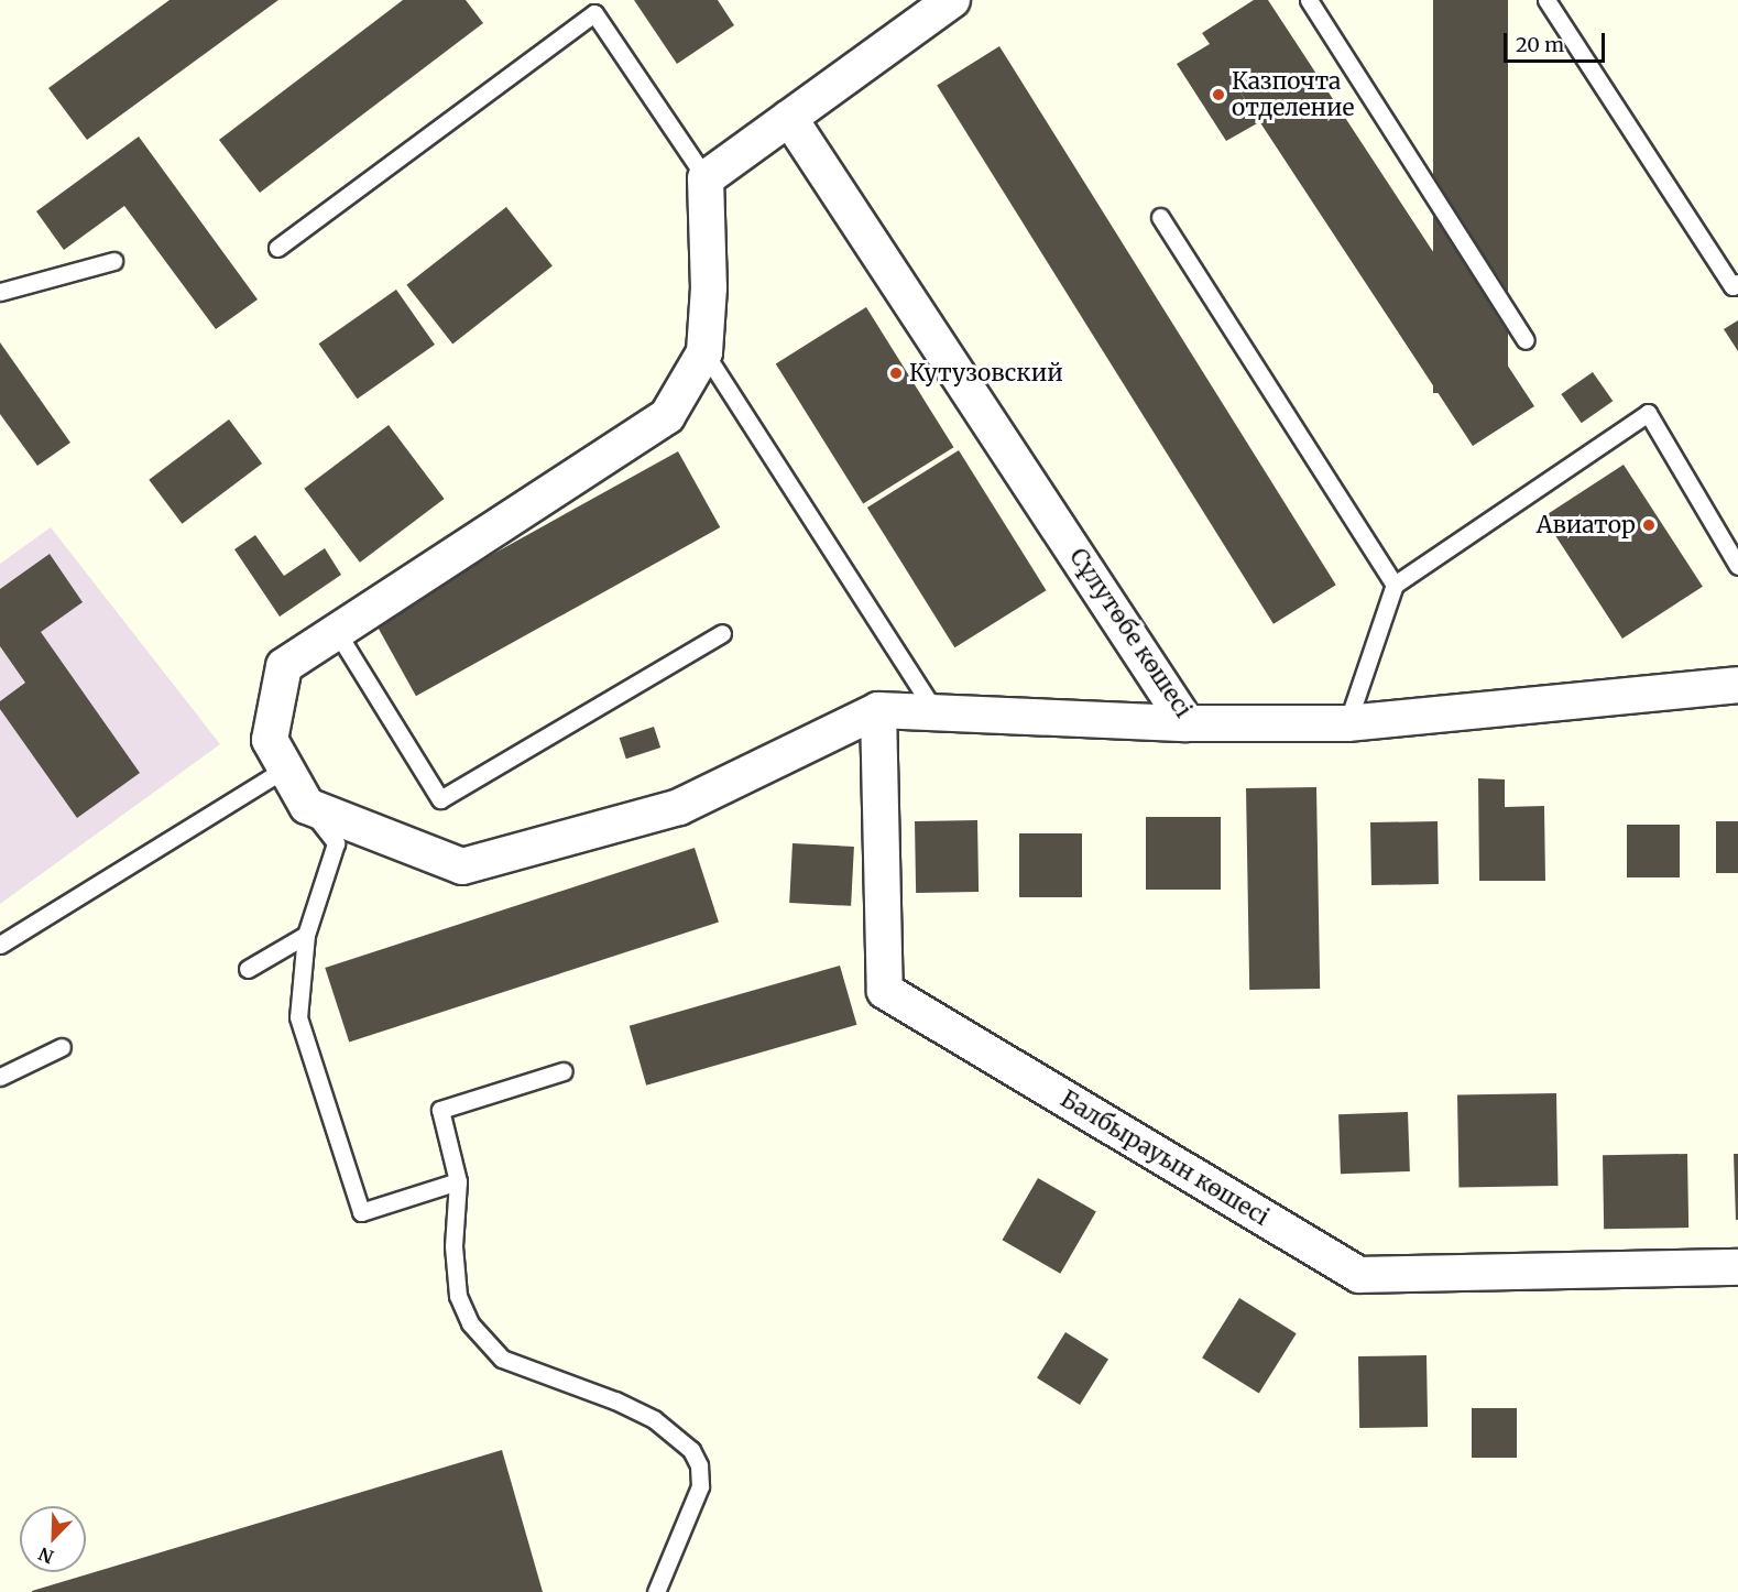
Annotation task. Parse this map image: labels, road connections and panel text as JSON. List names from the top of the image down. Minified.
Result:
{"streets":{"street":["Сұлутөбе көшесі","Балбырауын көшесі"]},"places":["Казпочта отделение","Кутузовский","Авиатор"],"scale_bar":"20 m","north":"bottom left"}
